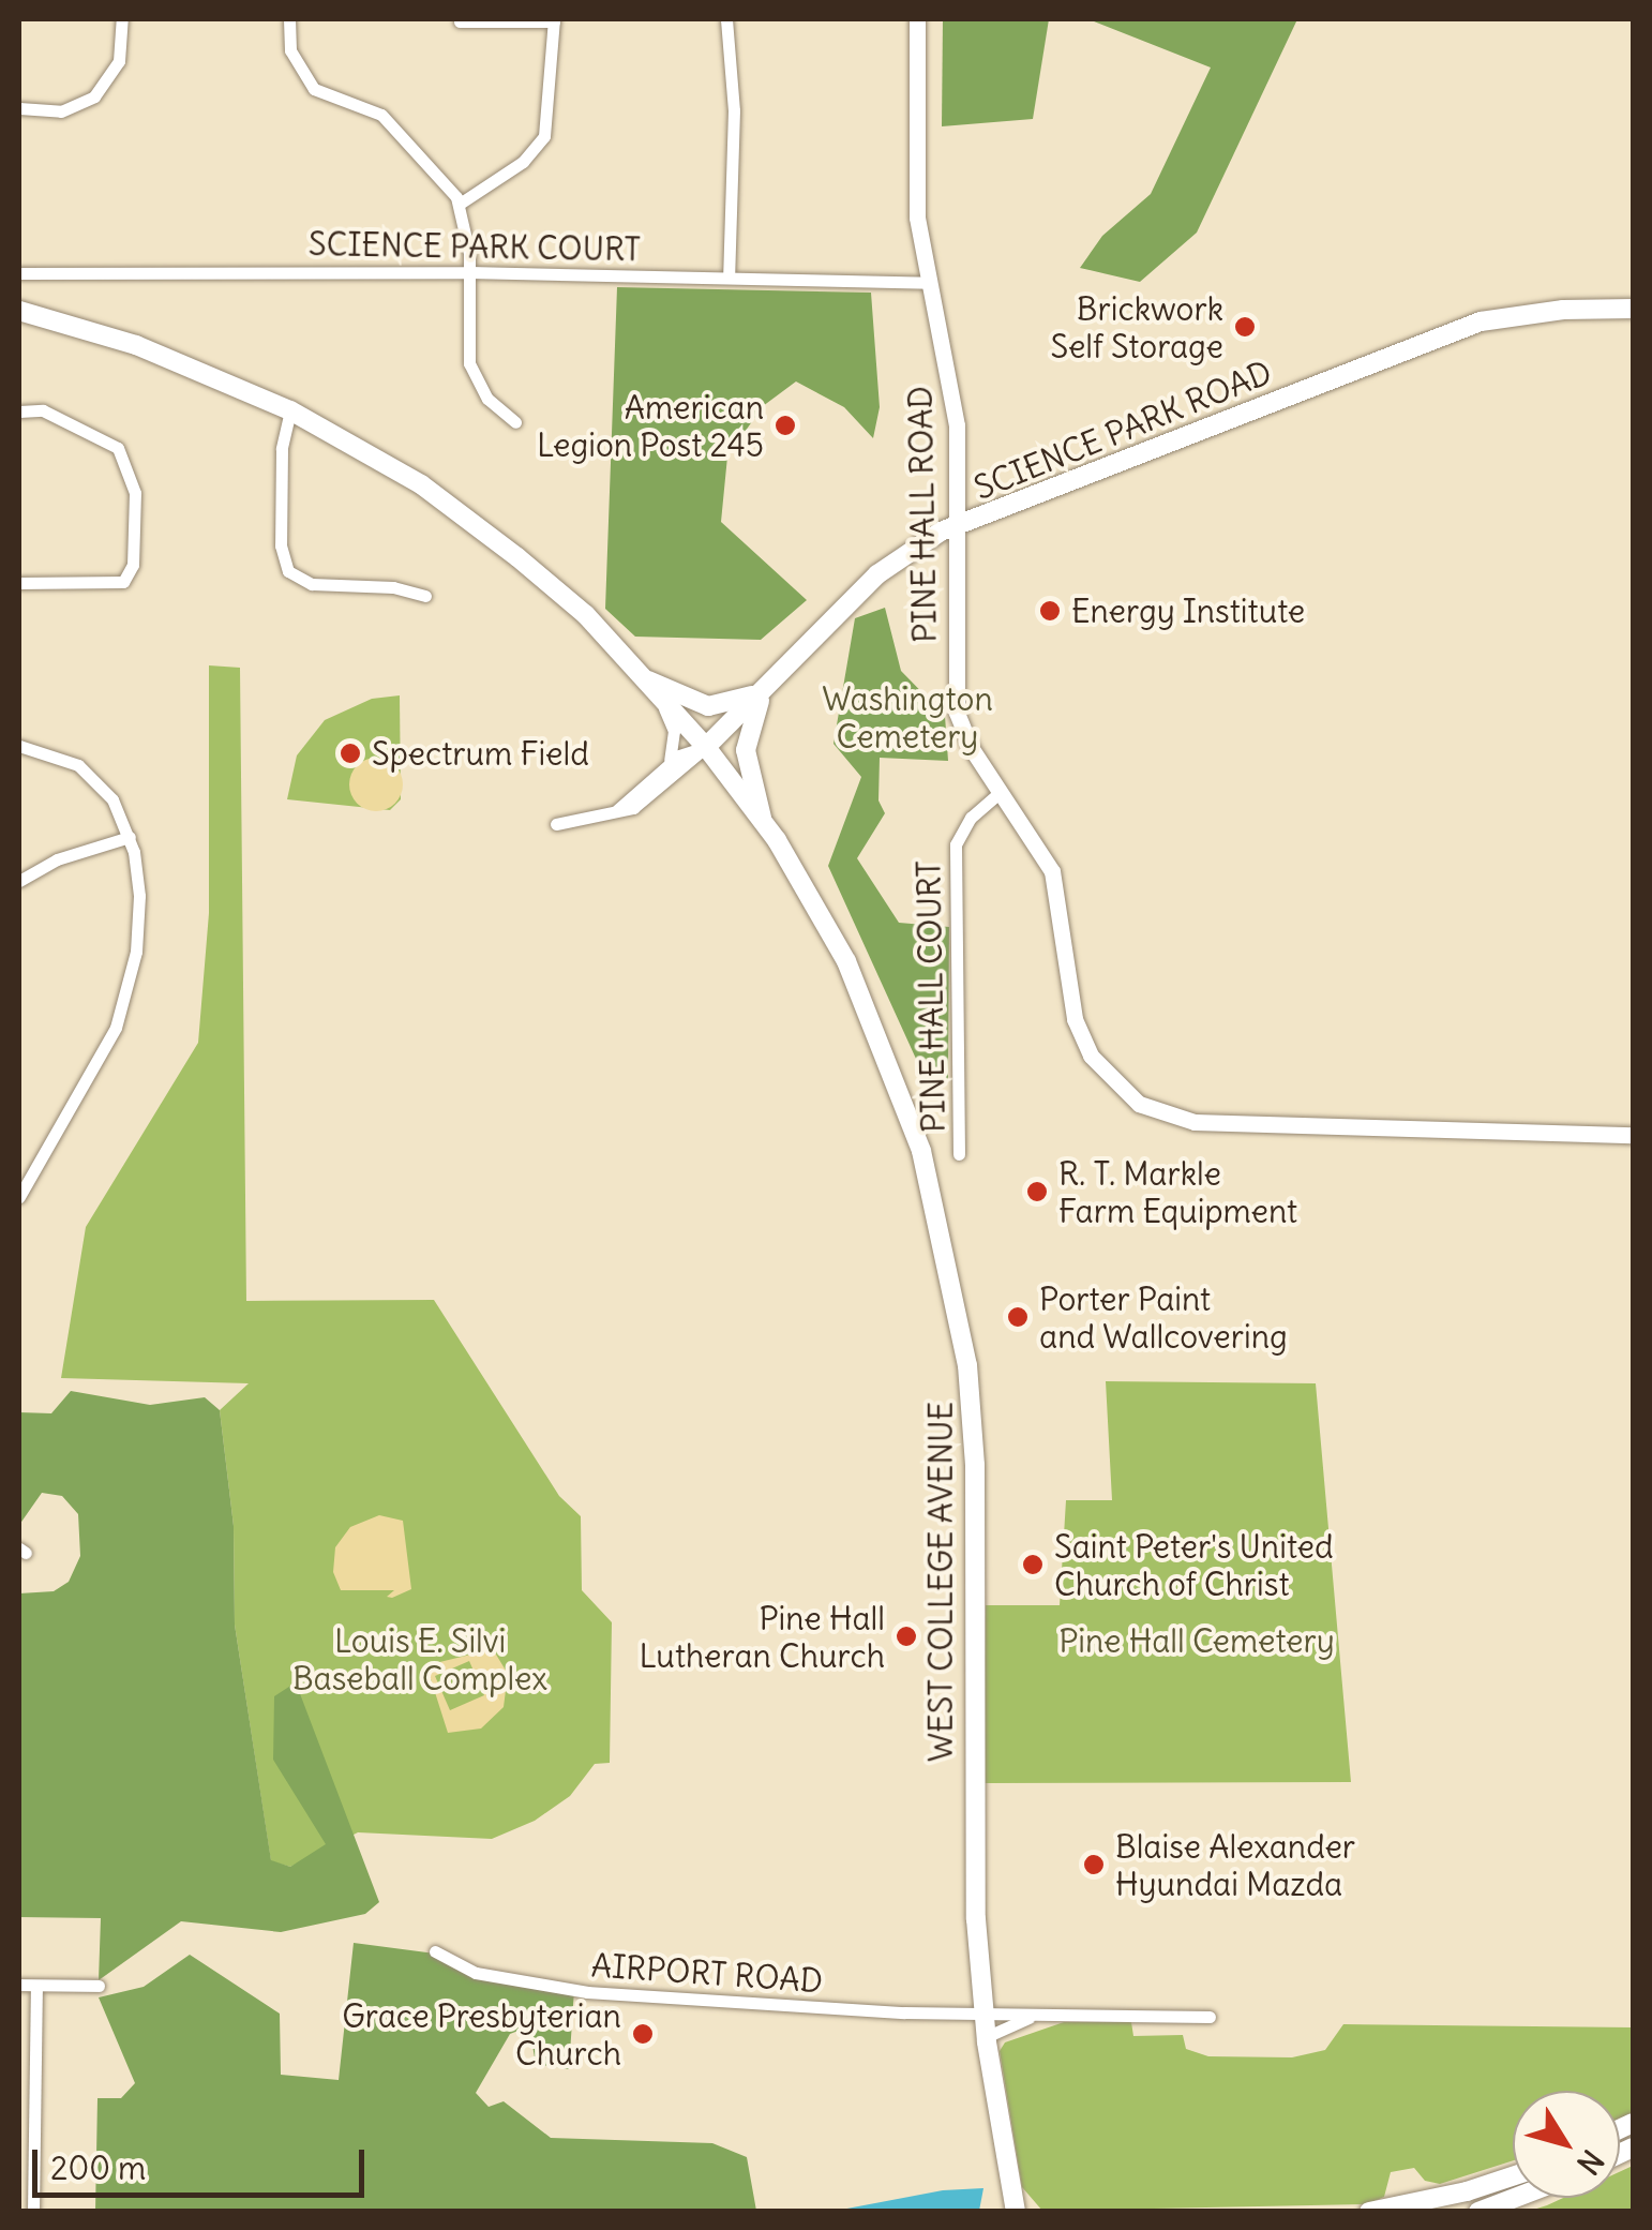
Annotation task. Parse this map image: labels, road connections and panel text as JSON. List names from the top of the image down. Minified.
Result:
{"streets":{"main road":["SCIENCE PARK ROAD","WEST COLLEGE AVENUE"],"street":["SCIENCE PARK COURT","PINE HALL ROAD","PINE HALL COURT","AIRPORT ROAD"]},"crossings":[["SCIENCE PARK COURT","PINE HALL ROAD"],["SCIENCE PARK ROAD","PINE HALL ROAD"],["SCIENCE PARK ROAD","WEST COLLEGE AVENUE"],["PINE HALL ROAD","PINE HALL COURT"],["WEST COLLEGE AVENUE","AIRPORT ROAD"]],"parks":["Washington Cemetery","Louis E. Silvi Baseball Complex","Pine Hall Cemetery"],"places":["Brickwork Self Storage","American Legion Post 245","Energy Institute","Spectrum Field","R. T. Markle Farm Equipment","Porter Paint and Wallcovering","Saint Peter's United Church of Christ","Pine Hall Lutheran Church","Blaise Alexander Hyundai Mazda","Grace Presbyterian Church"],"scale_bar":"200 m","north":"bottom right"}
